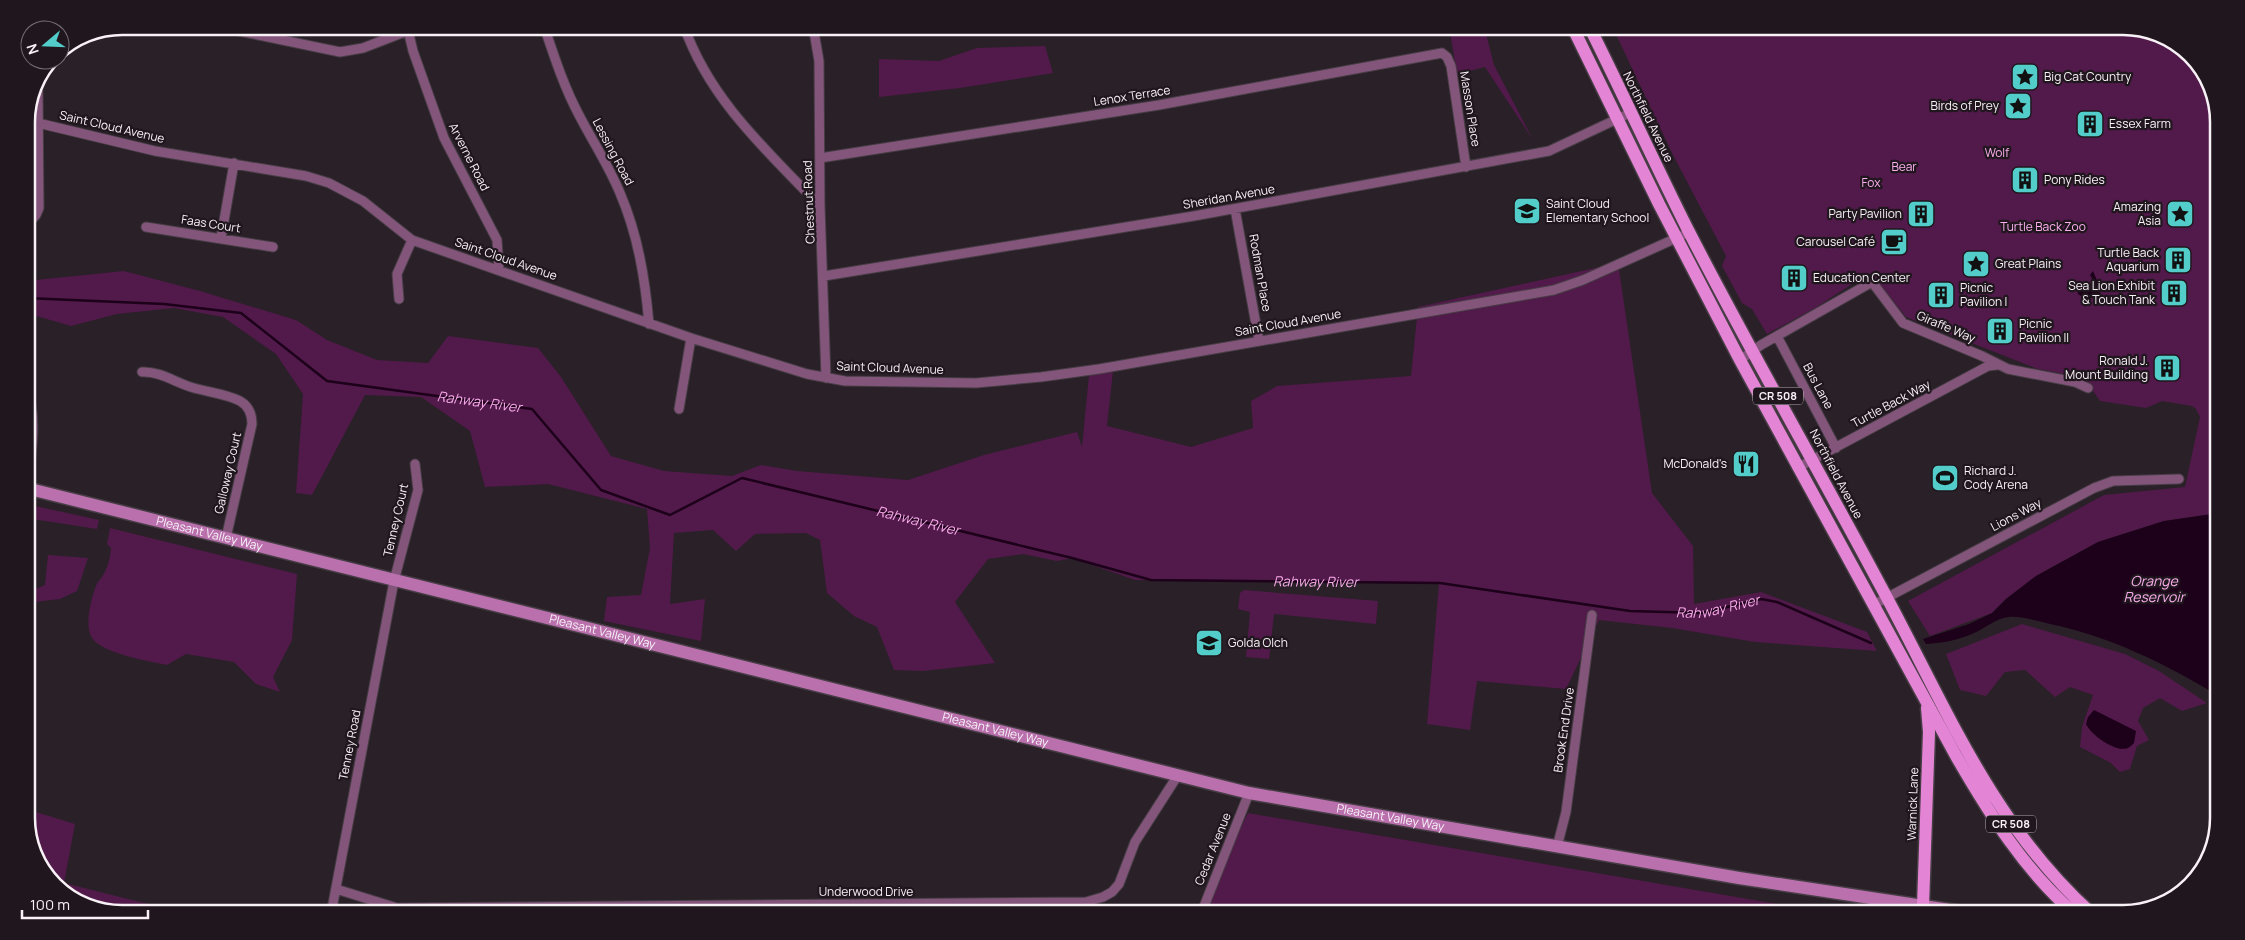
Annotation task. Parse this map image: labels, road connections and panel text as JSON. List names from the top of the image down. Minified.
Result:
{"streets":{"main road":["Northfield Avenue","CR 508","Pleasant Valley Way","Warnick Lane"],"street":["Lenox Terrace","Masson Place","Saint Cloud Avenue","Lessing Road","Arverne Road","Sheridan Avenue","Chestnut Road","Faas Court","Rodman Place","Giraffe Way","Bus Lane","Turtle Back Way","Galloway Court","Lions Way","Tenney Court","Brook End Drive","Tenney Road","Cedar Avenue","Underwood Drive"]},"crossings":[["Lenox Terrace","Masson Place"],["Lenox Terrace","Chestnut Road"],["Masson Place","Sheridan Avenue"],["Northfield Avenue","Saint Cloud Avenue"],["Northfield Avenue","Sheridan Avenue"],["Northfield Avenue","Giraffe Way"],["Northfield Avenue","Turtle Back Way"],["Northfield Avenue","Lions Way"],["Northfield Avenue","Warnick Lane"],["Saint Cloud Avenue","Lessing Road"],["Saint Cloud Avenue","Arverne Road"],["Saint Cloud Avenue","Chestnut Road"],["Saint Cloud Avenue","Rodman Place"],["Sheridan Avenue","Chestnut Road"],["Sheridan Avenue","Rodman Place"],["Giraffe Way","Bus Lane"],["Giraffe Way","Turtle Back Way"],["Bus Lane","Turtle Back Way"],["Galloway Court","Pleasant Valley Way"],["Tenney Court","Pleasant Valley Way"],["Tenney Court","Tenney Road"],["Pleasant Valley Way","Brook End Drive"],["Pleasant Valley Way","Tenney Road"],["Pleasant Valley Way","Cedar Avenue"],["Pleasant Valley Way","Underwood Drive"],["Tenney Road","Underwood Drive"]],"water":["Rahway River","Orange Reservoir"],"parks":["Wolf","Bear","Fox","Turtle Back Zoo"],"places":{"place":["Big Cat Country","Birds of Prey","Amazing Asia","Great Plains"],"building":["Essex Farm","Pony Rides","Party Pavilion","Turtle Back Aquarium","Education Center","Sea Lion Exhibit & Touch Tank","Picnic Pavilion I","Picnic Pavilion II","Ronald J. Mount Building"],"school or university":["Saint Cloud Elementary School","Golda Olch"],"cafe":["Carousel Café"],"restaurant":["McDonald's"],"sports":["Richard J. Cody Arena"]},"scale_bar":"100 m","north":"left"}
